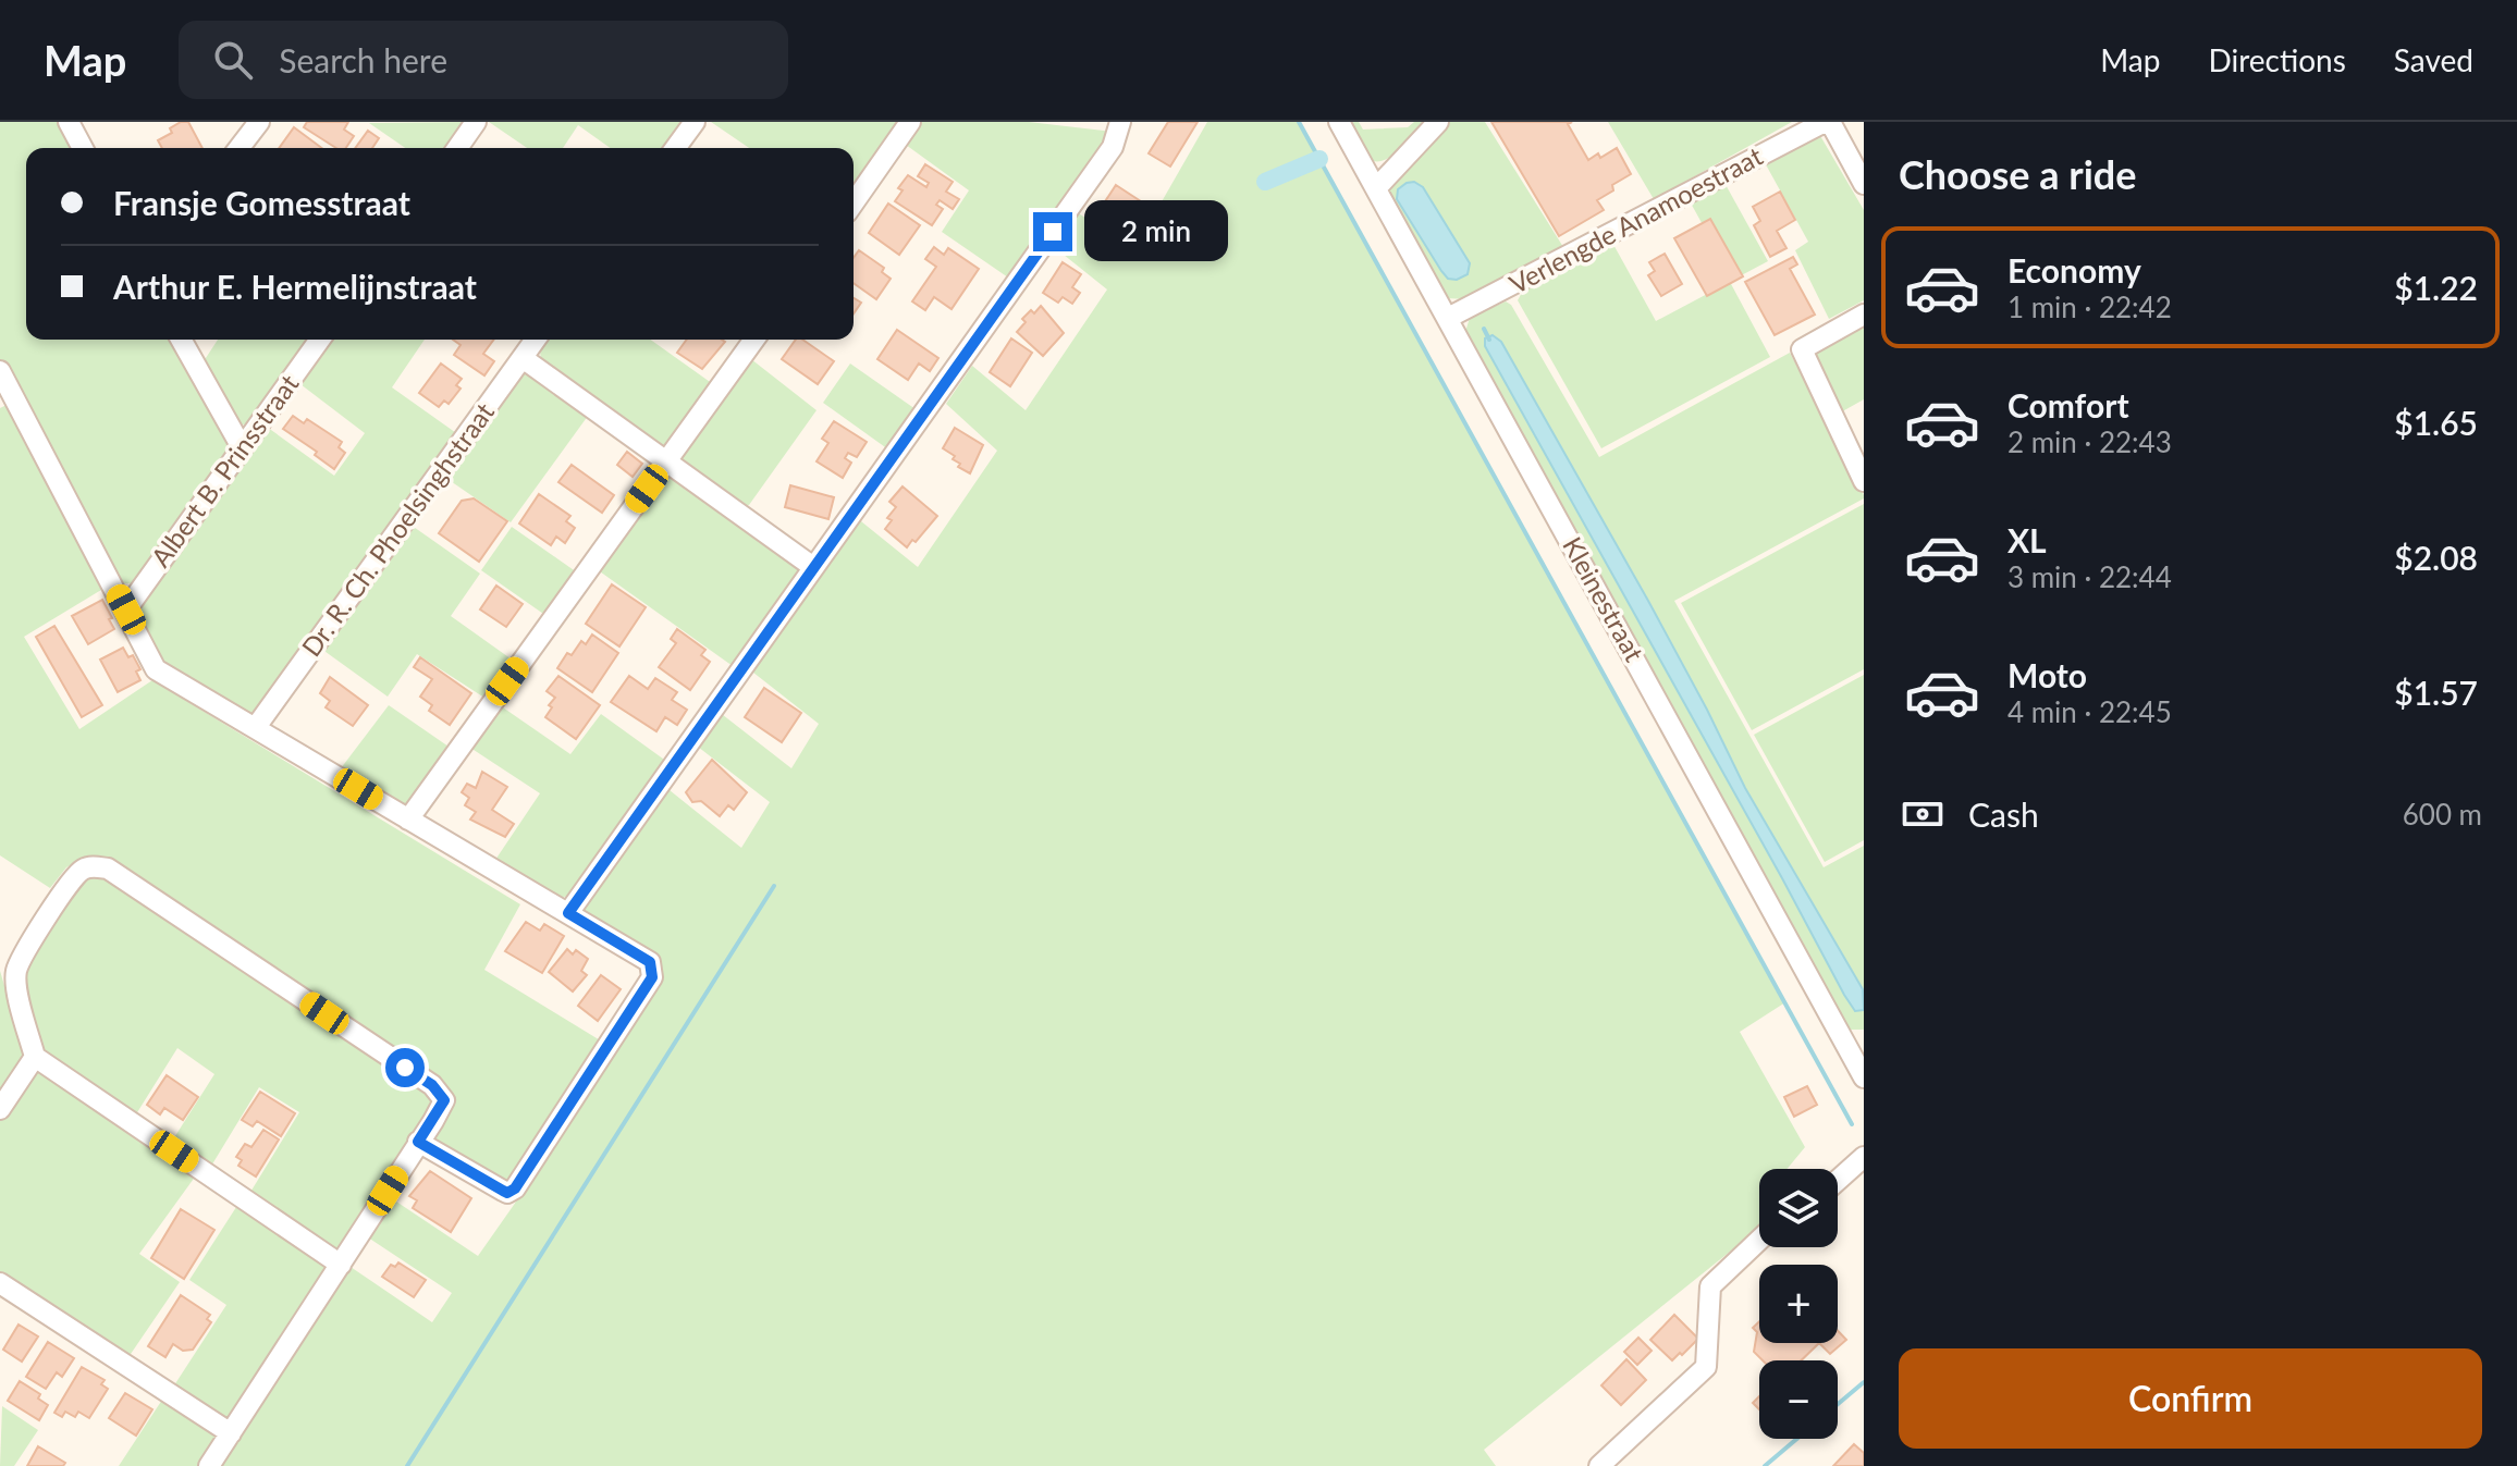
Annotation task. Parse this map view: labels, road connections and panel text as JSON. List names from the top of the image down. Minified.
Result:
{"streets":{"street":["Verlengde Anamoestraat","Albert B. Prinsstraat","Dr. R. Ch. Phoelsinghstraat","Kleinestraat"]},"crossings":[["Verlengde Anamoestraat","Kleinestraat"]],"page":{"header":"Map","search":"Search here","nav":["Map","Directions","Saved"],"heading":"Choose a ride","banner":["Fransje Gomesstraat","Arthur E. Hermelijnstraat"],"bubble":"2 min","list":[{"name":"Economy","note":"1 min · 22:42","value":"$1.22"},{"name":"Comfort","note":"2 min · 22:43","value":"$1.65"},{"name":"XL","note":"3 min · 22:44","value":"$2.08"},{"name":"Moto","note":"4 min · 22:45","value":"$1.57"}],"pay":["Cash","600 m"],"map_buttons":["+","−"],"buttons":"Confirm"}}
